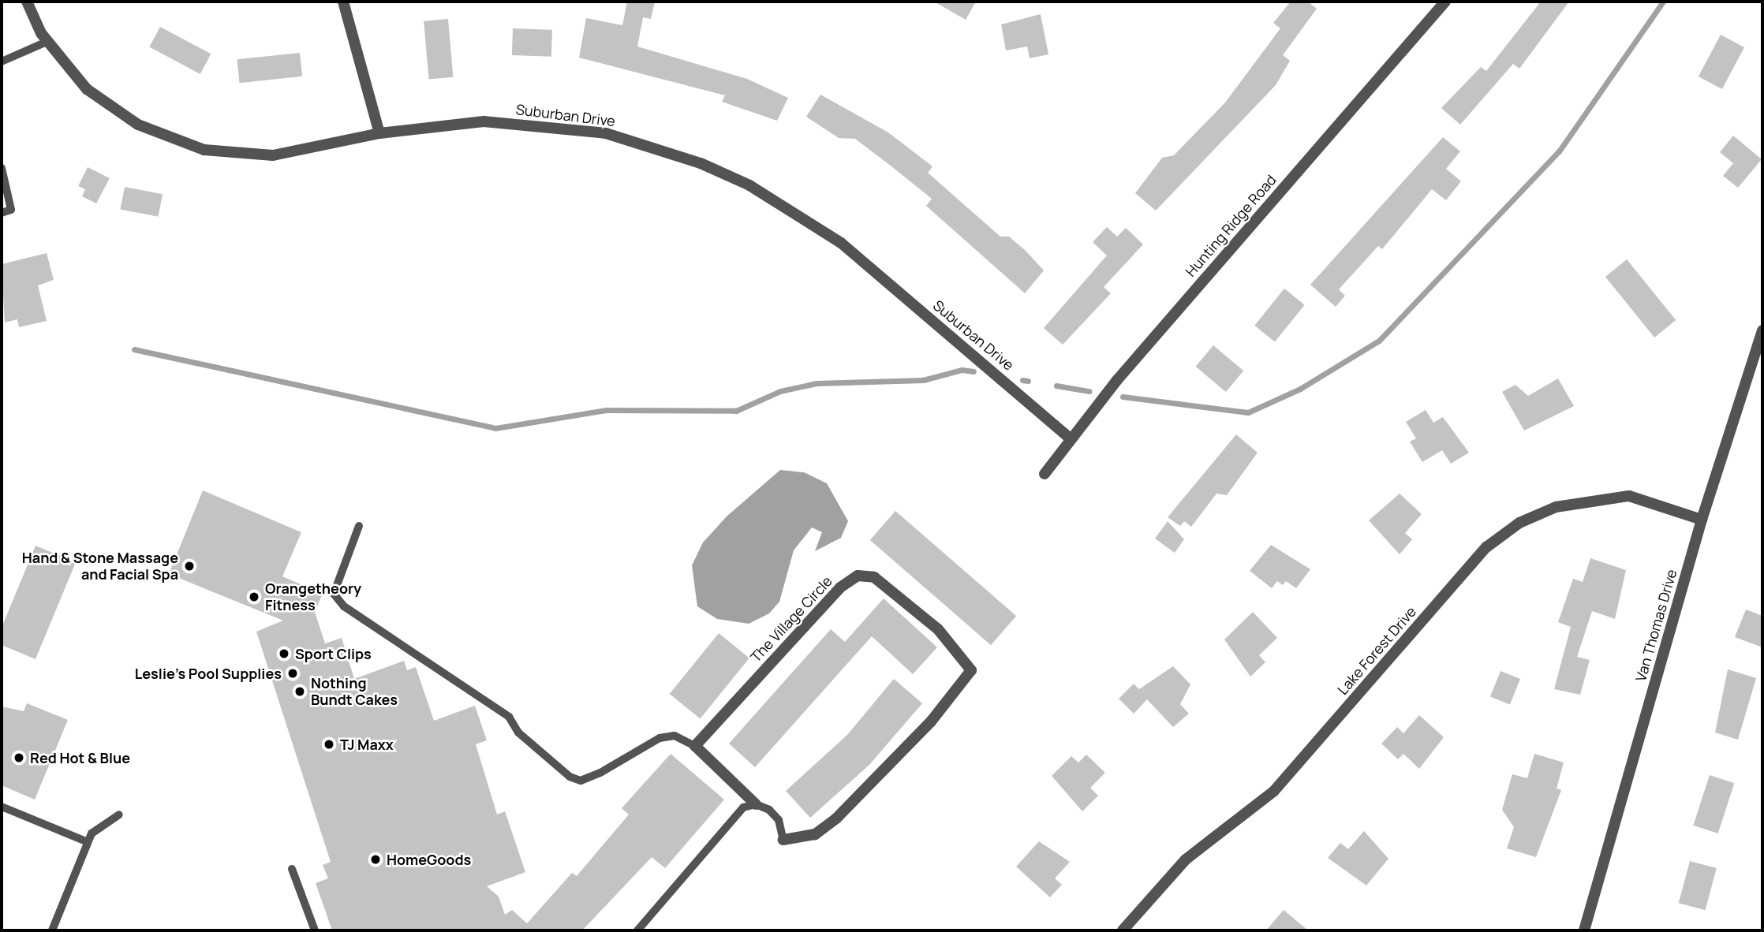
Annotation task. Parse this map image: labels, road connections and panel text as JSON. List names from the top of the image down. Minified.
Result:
{"streets":{"street":["Suburban Drive","Hunting Ridge Road","The Village Circle","Van Thomas Drive","Lake Forest Drive"]},"crossings":[["Suburban Drive","Hunting Ridge Road"],["Van Thomas Drive","Lake Forest Drive"]],"places":["Hand & Stone Massage and Facial Spa","Orangetheory Fitness","Sport Clips","Leslie's Pool Supplies","Nothing Bundt Cakes","TJ Maxx","Red Hot & Blue","HomeGoods"]}
